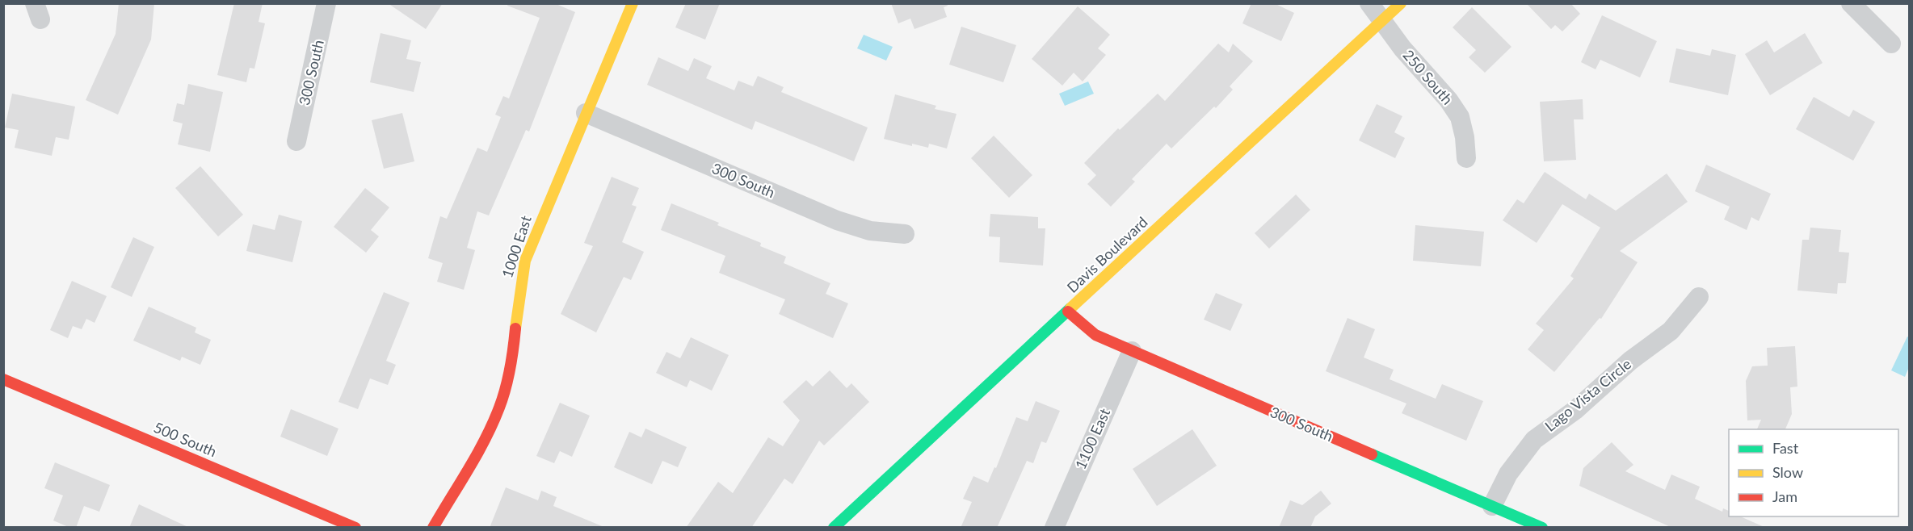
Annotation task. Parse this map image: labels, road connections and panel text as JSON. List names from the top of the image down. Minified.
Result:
{"streets":{"street":["300 South","250 South","1000 East","Davis Boulevard","Lago Vista Circle","1100 East","500 South"]},"crossings":[["300 South","1000 East"],["300 South","Davis Boulevard"],["300 South","Lago Vista Circle"],["300 South","1100 East"],["250 South","Davis Boulevard"]],"legend":["Fast","Slow","Jam"]}
